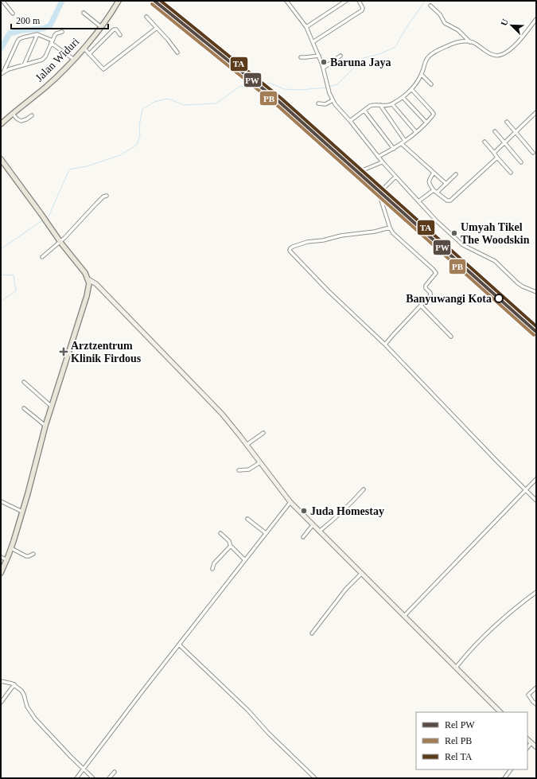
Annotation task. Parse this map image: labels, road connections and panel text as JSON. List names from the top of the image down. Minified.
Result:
{"streets":{"main road":["Jalan Widuri"]},"places":{"other":["Baruna Jaya","Umyah Tikel The Woodskin","Banyuwangi Kota","Juda Homestay"],"health":["Arztzentrum Klinik Firdous"]},"lines":["rail line PW","rail line TA","rail line PB"],"legend":["Rel PW","Rel PB","Rel TA"],"scale_bar":"200 m","north":"top left"}
